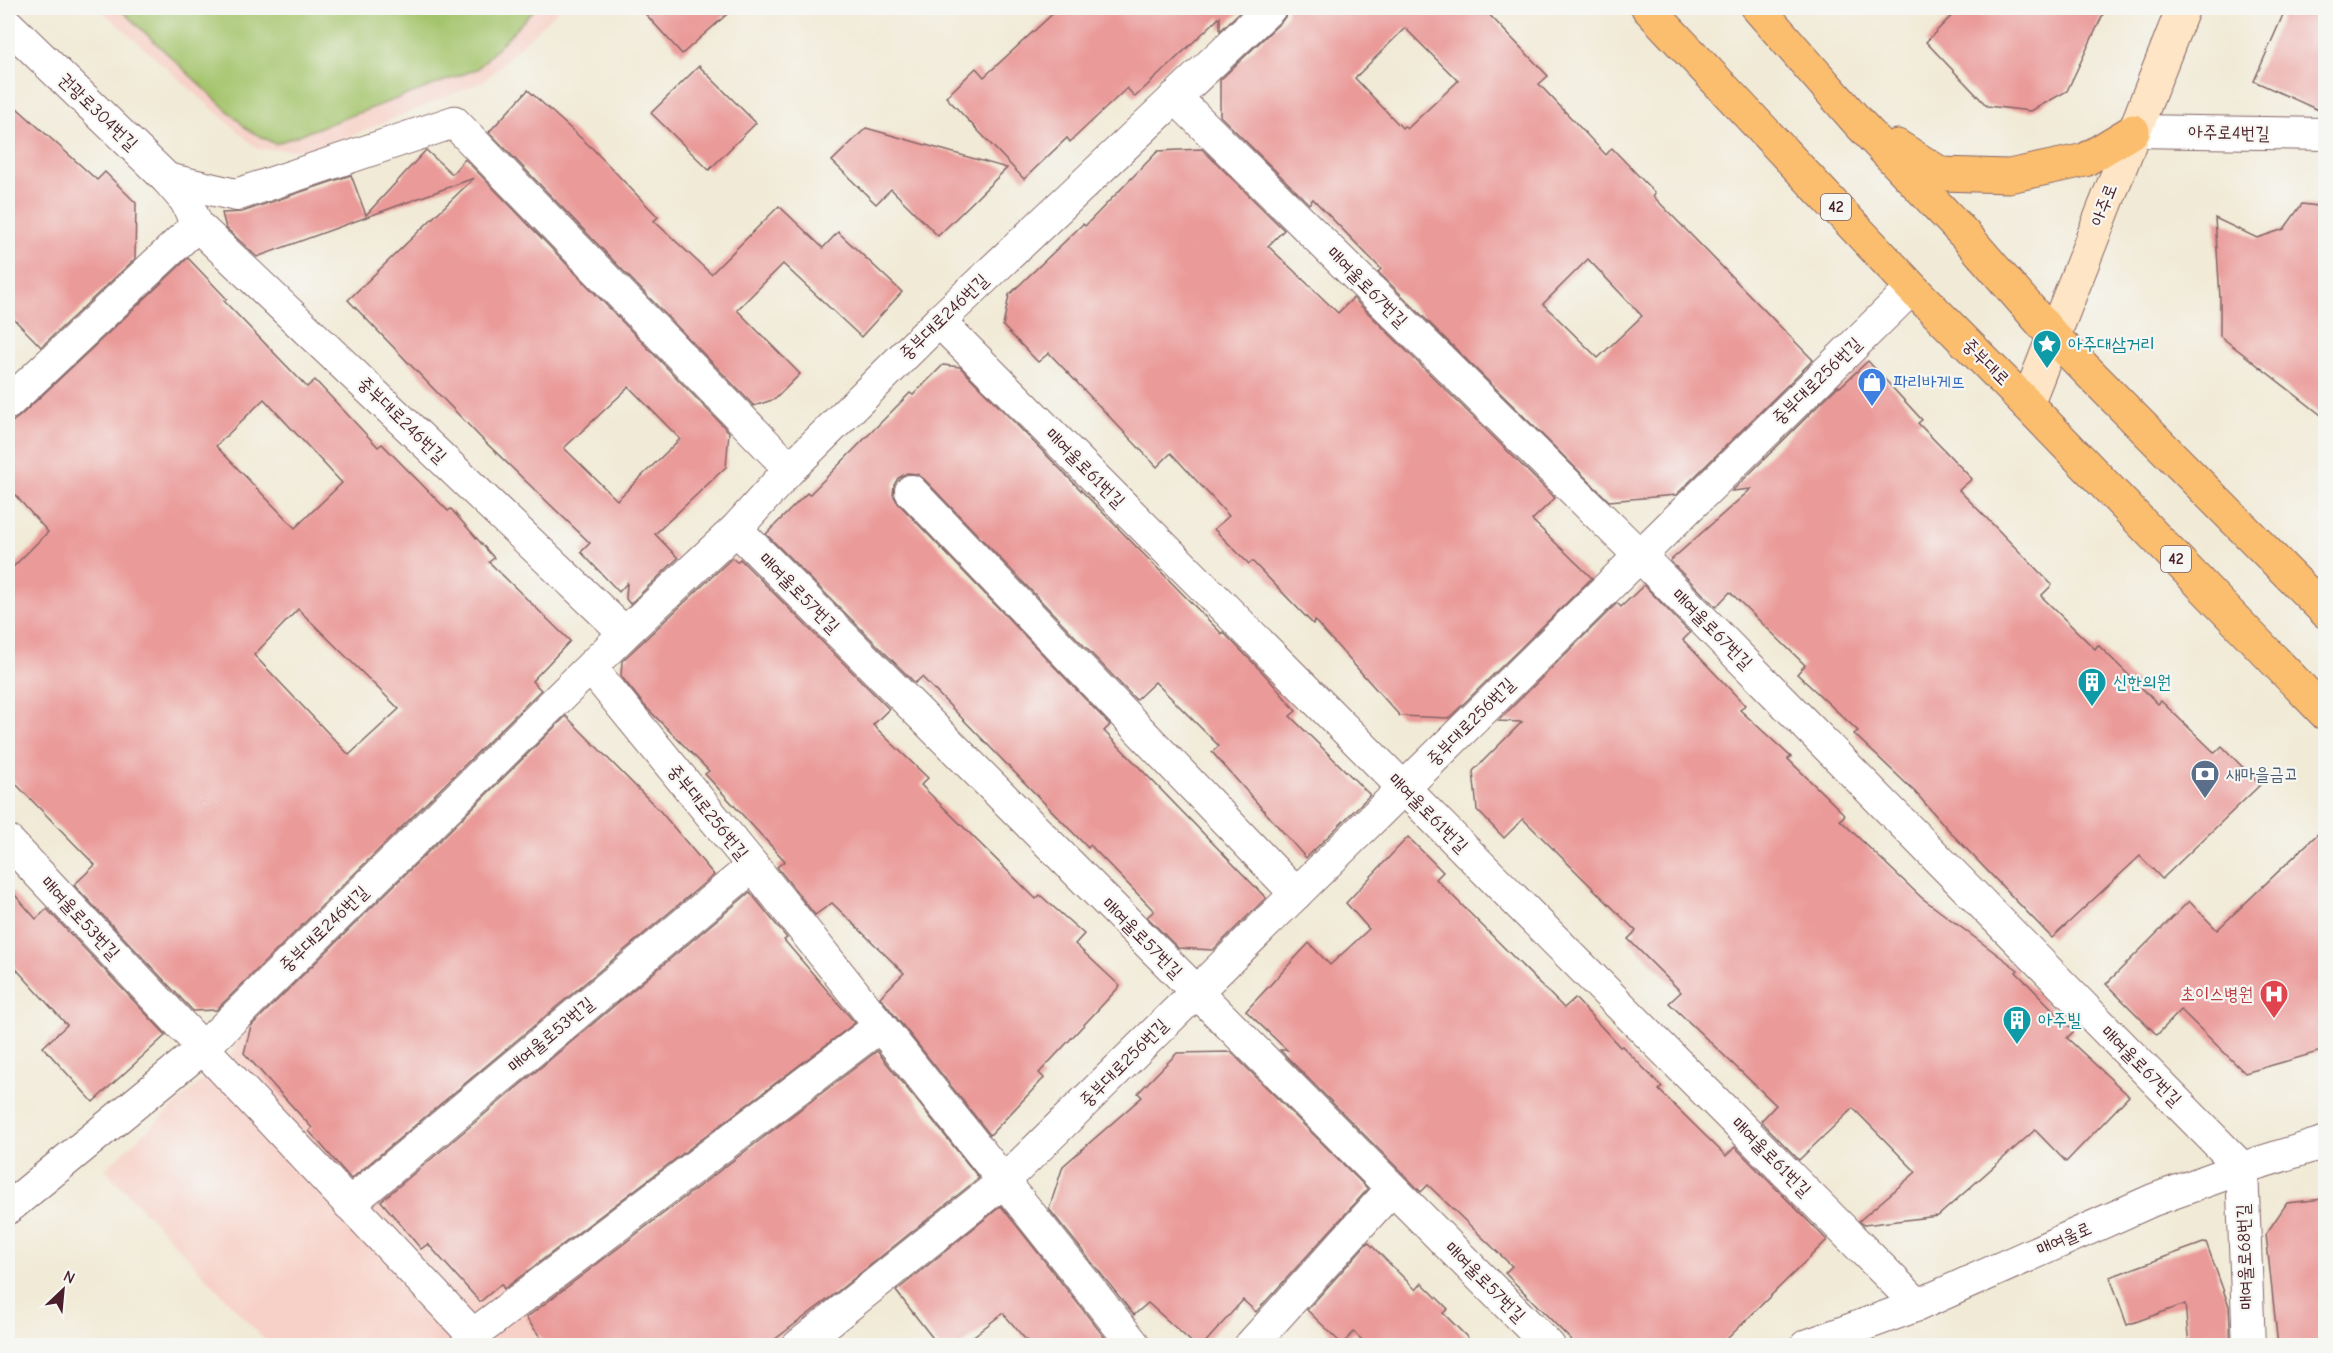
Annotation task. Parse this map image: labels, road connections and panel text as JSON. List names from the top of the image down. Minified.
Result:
{"streets":{"main road":["42","중부대로"],"street":["권광로304번길","아주로4번길","아주로","매여울로67번길","중부대로246번길","중부대로256번길","매여울로61번길","매여울로57번길","매여울로53번길","매여울로","매여울로68번길"]},"crossings":[["권광로304번길","중부대로246번길"],["아주로4번길","아주로"],["아주로","중부대로"],["매여울로67번길","중부대로246번길"],["매여울로67번길","중부대로256번길"],["매여울로67번길","매여울로"],["매여울로67번길","매여울로68번길"],["중부대로246번길","중부대로256번길"],["중부대로246번길","매여울로61번길"],["중부대로246번길","매여울로57번길"],["중부대로246번길","매여울로53번길"],["중부대로","중부대로256번길"],["중부대로256번길","매여울로61번길"],["중부대로256번길","매여울로57번길"],["중부대로256번길","매여울로53번길"],["매여울로61번길","매여울로"],["매여울로","매여울로68번길"]],"places":{"place":["아주대삼거리"],"shop":["파리바게뜨"],"building":["신한의원","아주빌"],"bank":["새마을금고"],"hospital":["초이스병원"]},"north":"top right"}
